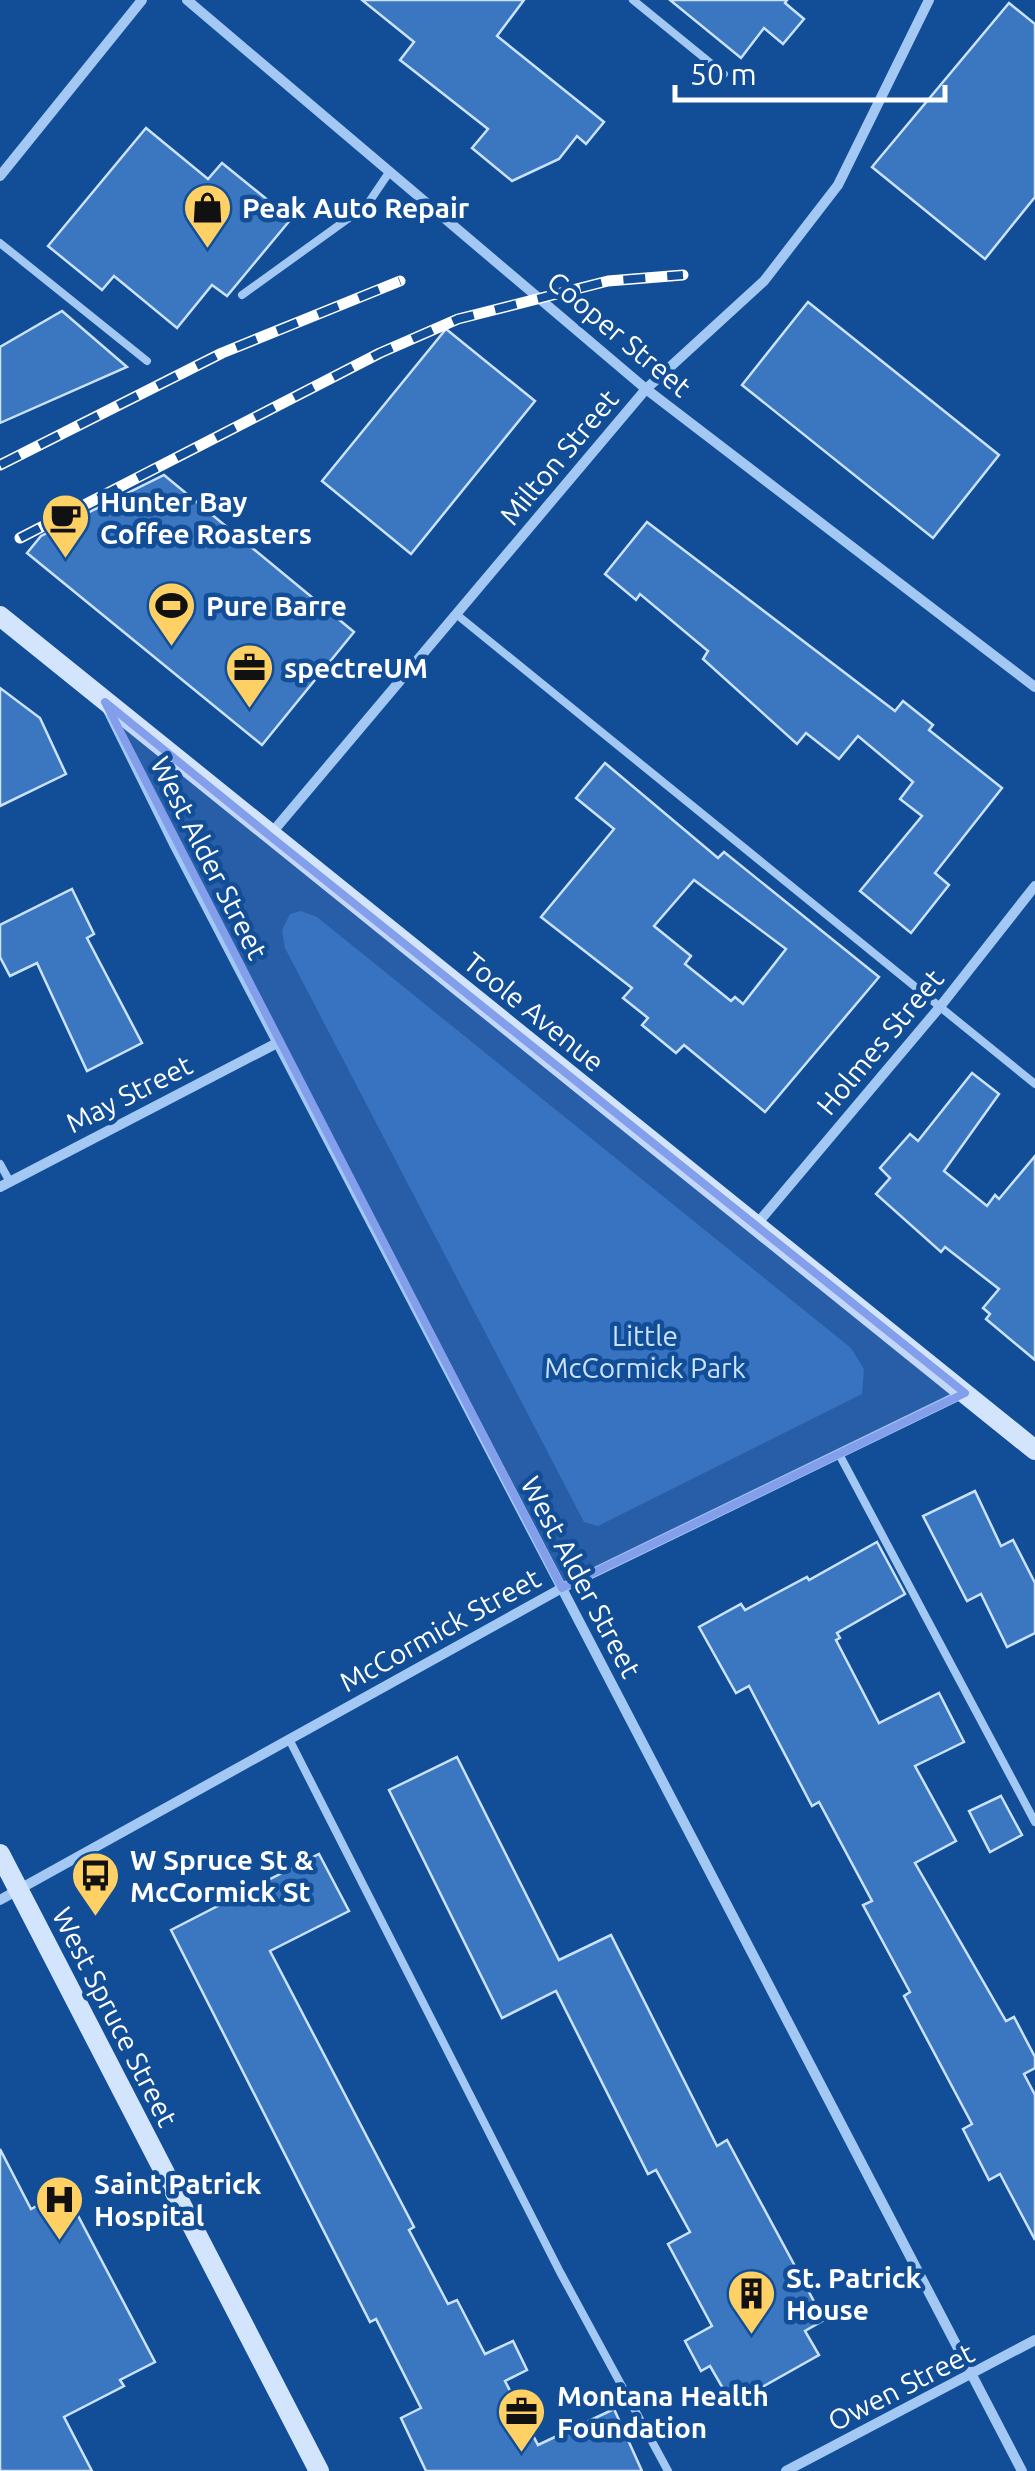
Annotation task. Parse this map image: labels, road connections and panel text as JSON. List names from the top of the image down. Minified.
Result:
{"streets":{"street":["Cooper Street","Milton Street","West Alder Street","Toole Avenue","Holmes Street","May Street","McCormick Street","West Spruce Street","Owen Street"]},"crossings":[["Cooper Street","Milton Street"],["Milton Street","Toole Avenue"],["West Alder Street","Toole Avenue"],["West Alder Street","May Street"],["West Alder Street","McCormick Street"],["West Alder Street","Owen Street"],["Toole Avenue","Holmes Street"],["Toole Avenue","McCormick Street"],["McCormick Street","West Spruce Street"]],"parks":["Little McCormick Park"],"places":{"shop":["Peak Auto Repair"],"cafe":["Hunter Bay Coffee Roasters"],"sports":["Pure Barre"],"office":["spectreUM","Montana Health Foundation"],"bus stop":["W Spruce St & McCormick St"],"hospital":["Saint Patrick Hospital"],"building":["St. Patrick House"]},"scale_bar":"50 m"}
